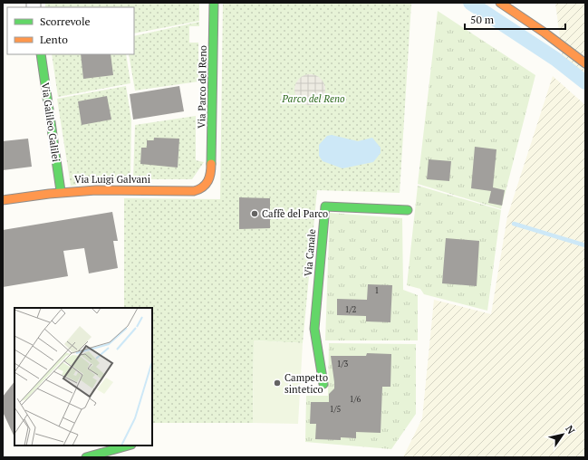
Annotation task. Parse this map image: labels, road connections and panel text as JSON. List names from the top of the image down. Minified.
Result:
{"streets":{"street":["Via Parco del Reno","Via Galileo Galilei","Via Luigi Galvani","Via Canale"]},"crossings":[["Via Parco del Reno","Via Luigi Galvani"],["Via Galileo Galilei","Via Luigi Galvani"]],"parks":["Parco del Reno"],"places":["Caffè del Parco","Campetto sintetico"],"house_numbers":["1","1/2","1/3","1/6","1/5"],"legend":["Scorrevole","Lento"],"scale_bar":"50 m","north":"top right"}
